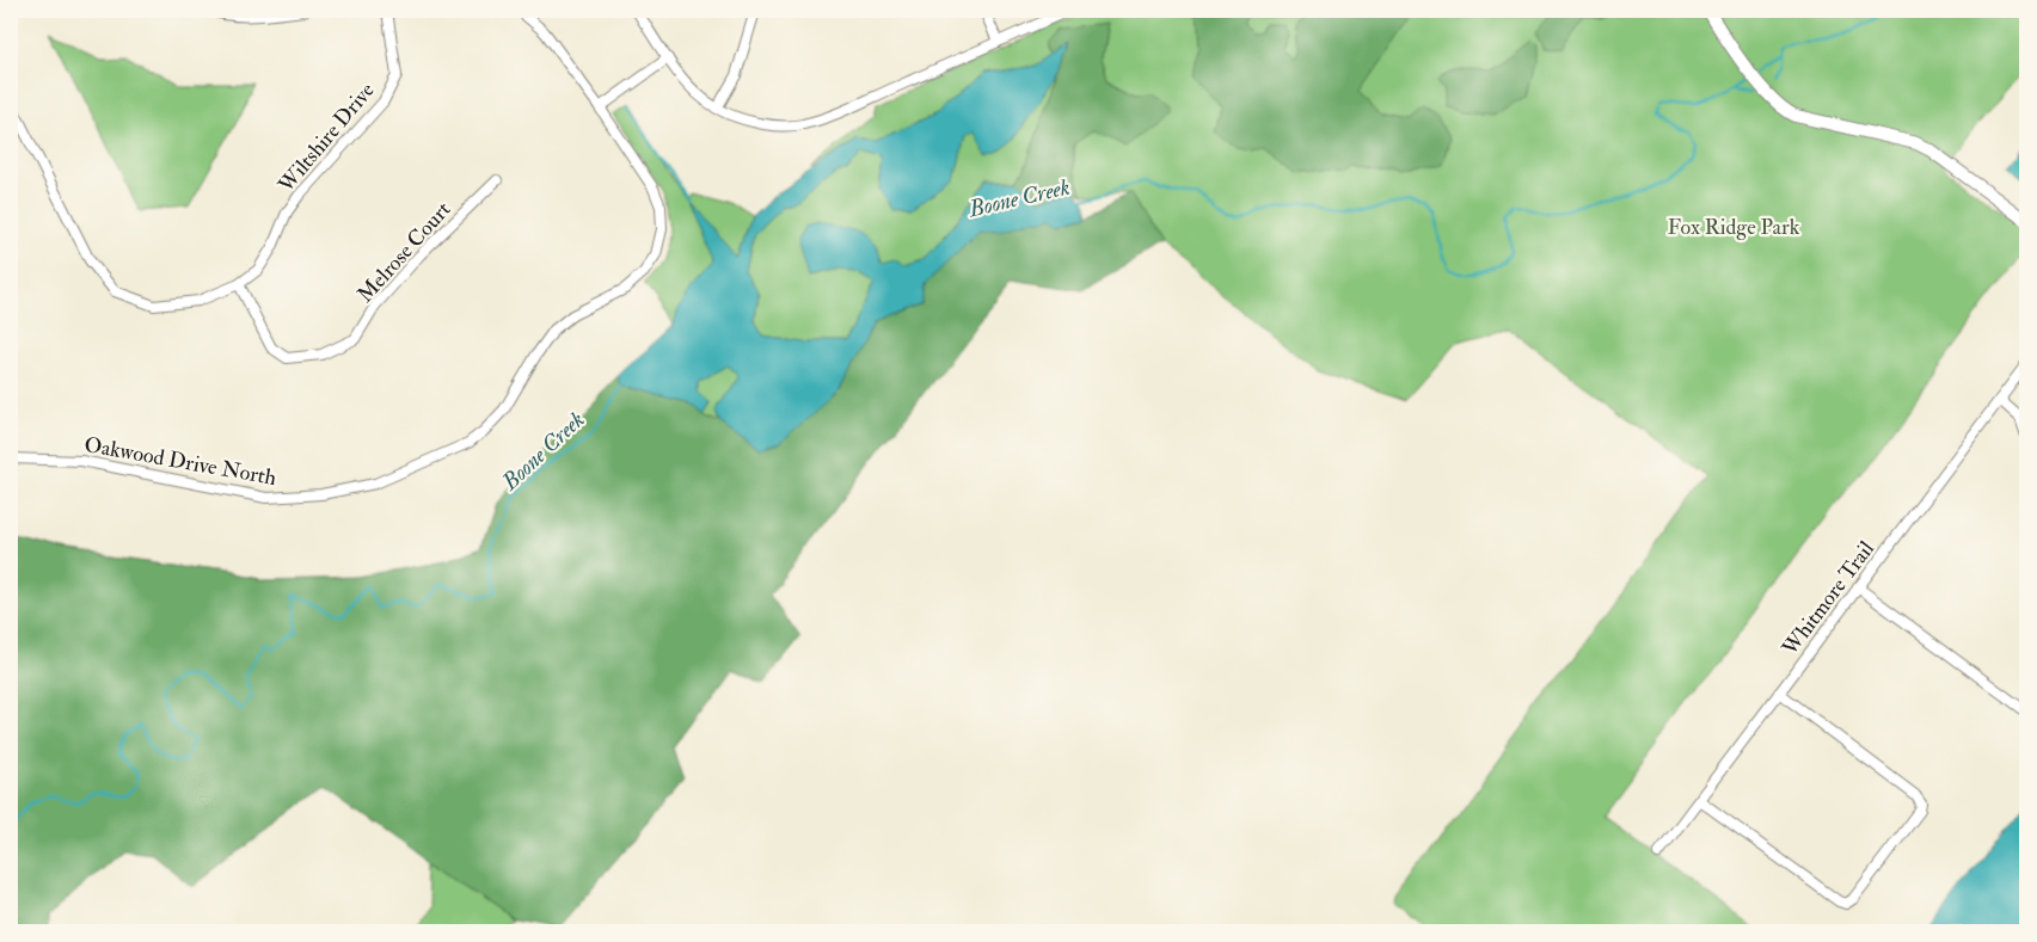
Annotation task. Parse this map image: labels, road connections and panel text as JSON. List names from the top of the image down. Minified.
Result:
{"streets":{"street":["Wiltshire Drive","Melrose Court","Oakwood Drive North","Whitmore Trail"]},"crossings":[["Wiltshire Drive","Melrose Court"]],"water":["Boone Creek"],"parks":["Fox Ridge Park"]}
